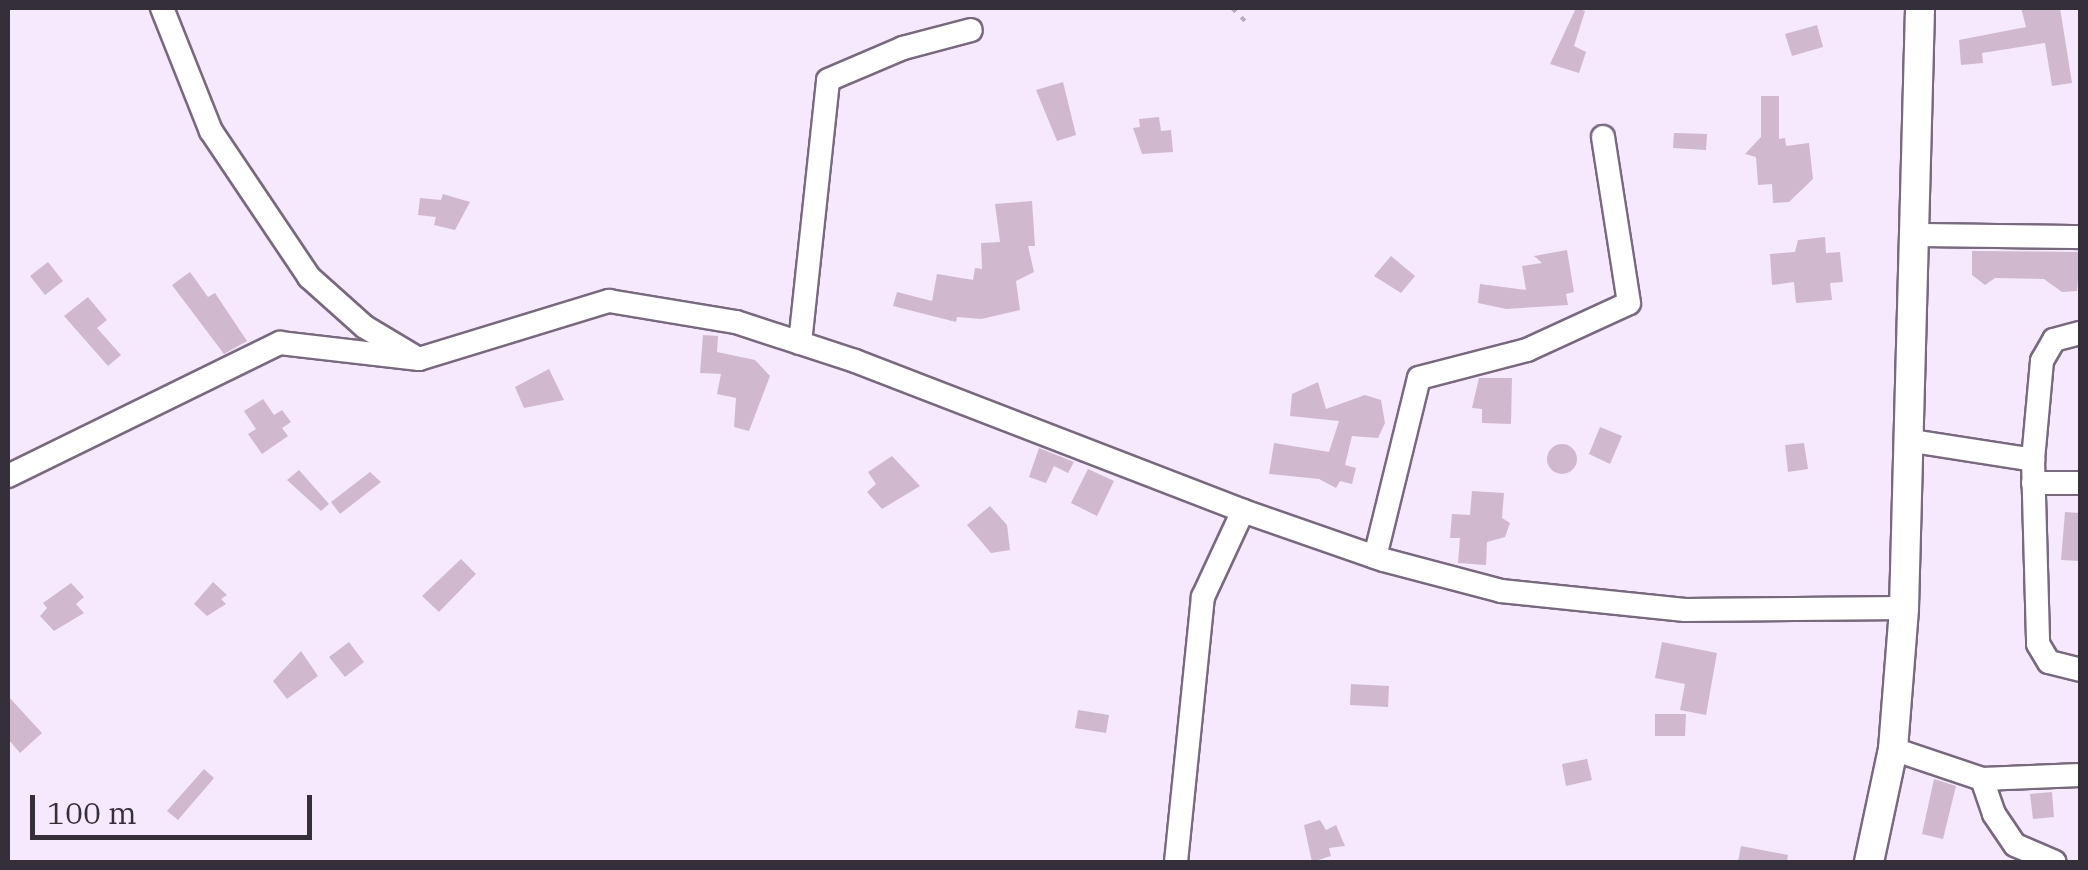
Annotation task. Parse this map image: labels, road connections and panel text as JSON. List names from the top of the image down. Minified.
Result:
{"scale_bar":"100 m"}
